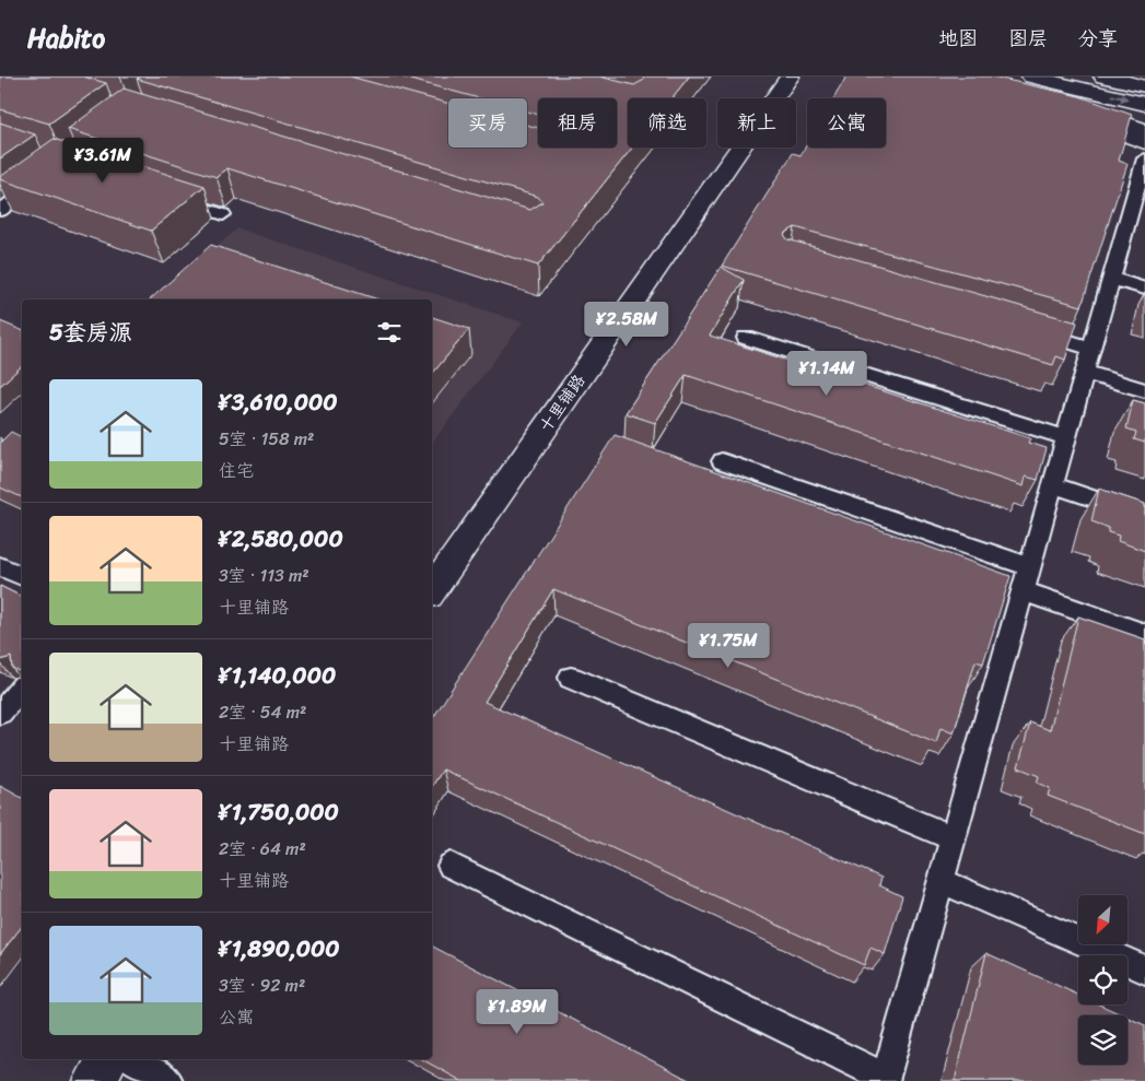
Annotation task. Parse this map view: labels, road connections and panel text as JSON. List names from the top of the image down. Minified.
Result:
{"streets":{"main road":["十里铺路"]},"north":"bottom left","page":{"header":"Habito","nav":["地图","图层","分享"],"chip":["买房","租房","筛选","新上","公寓"],"price":["¥3.61M","¥2.58M","¥1.14M","¥1.75M","¥1.89M"],"heading":"5套房源","list":[{"name":"¥3,610,000","note":"5室 · 158 m² · 住宅"},{"name":"¥2,580,000","note":"3室 · 113 m² · 十里铺路"},{"name":"¥1,140,000","note":"2室 · 54 m² · 十里铺路"},{"name":"¥1,750,000","note":"2室 · 64 m² · 十里铺路"},{"name":"¥1,890,000","note":"3室 · 92 m² · 公寓"}]}}
